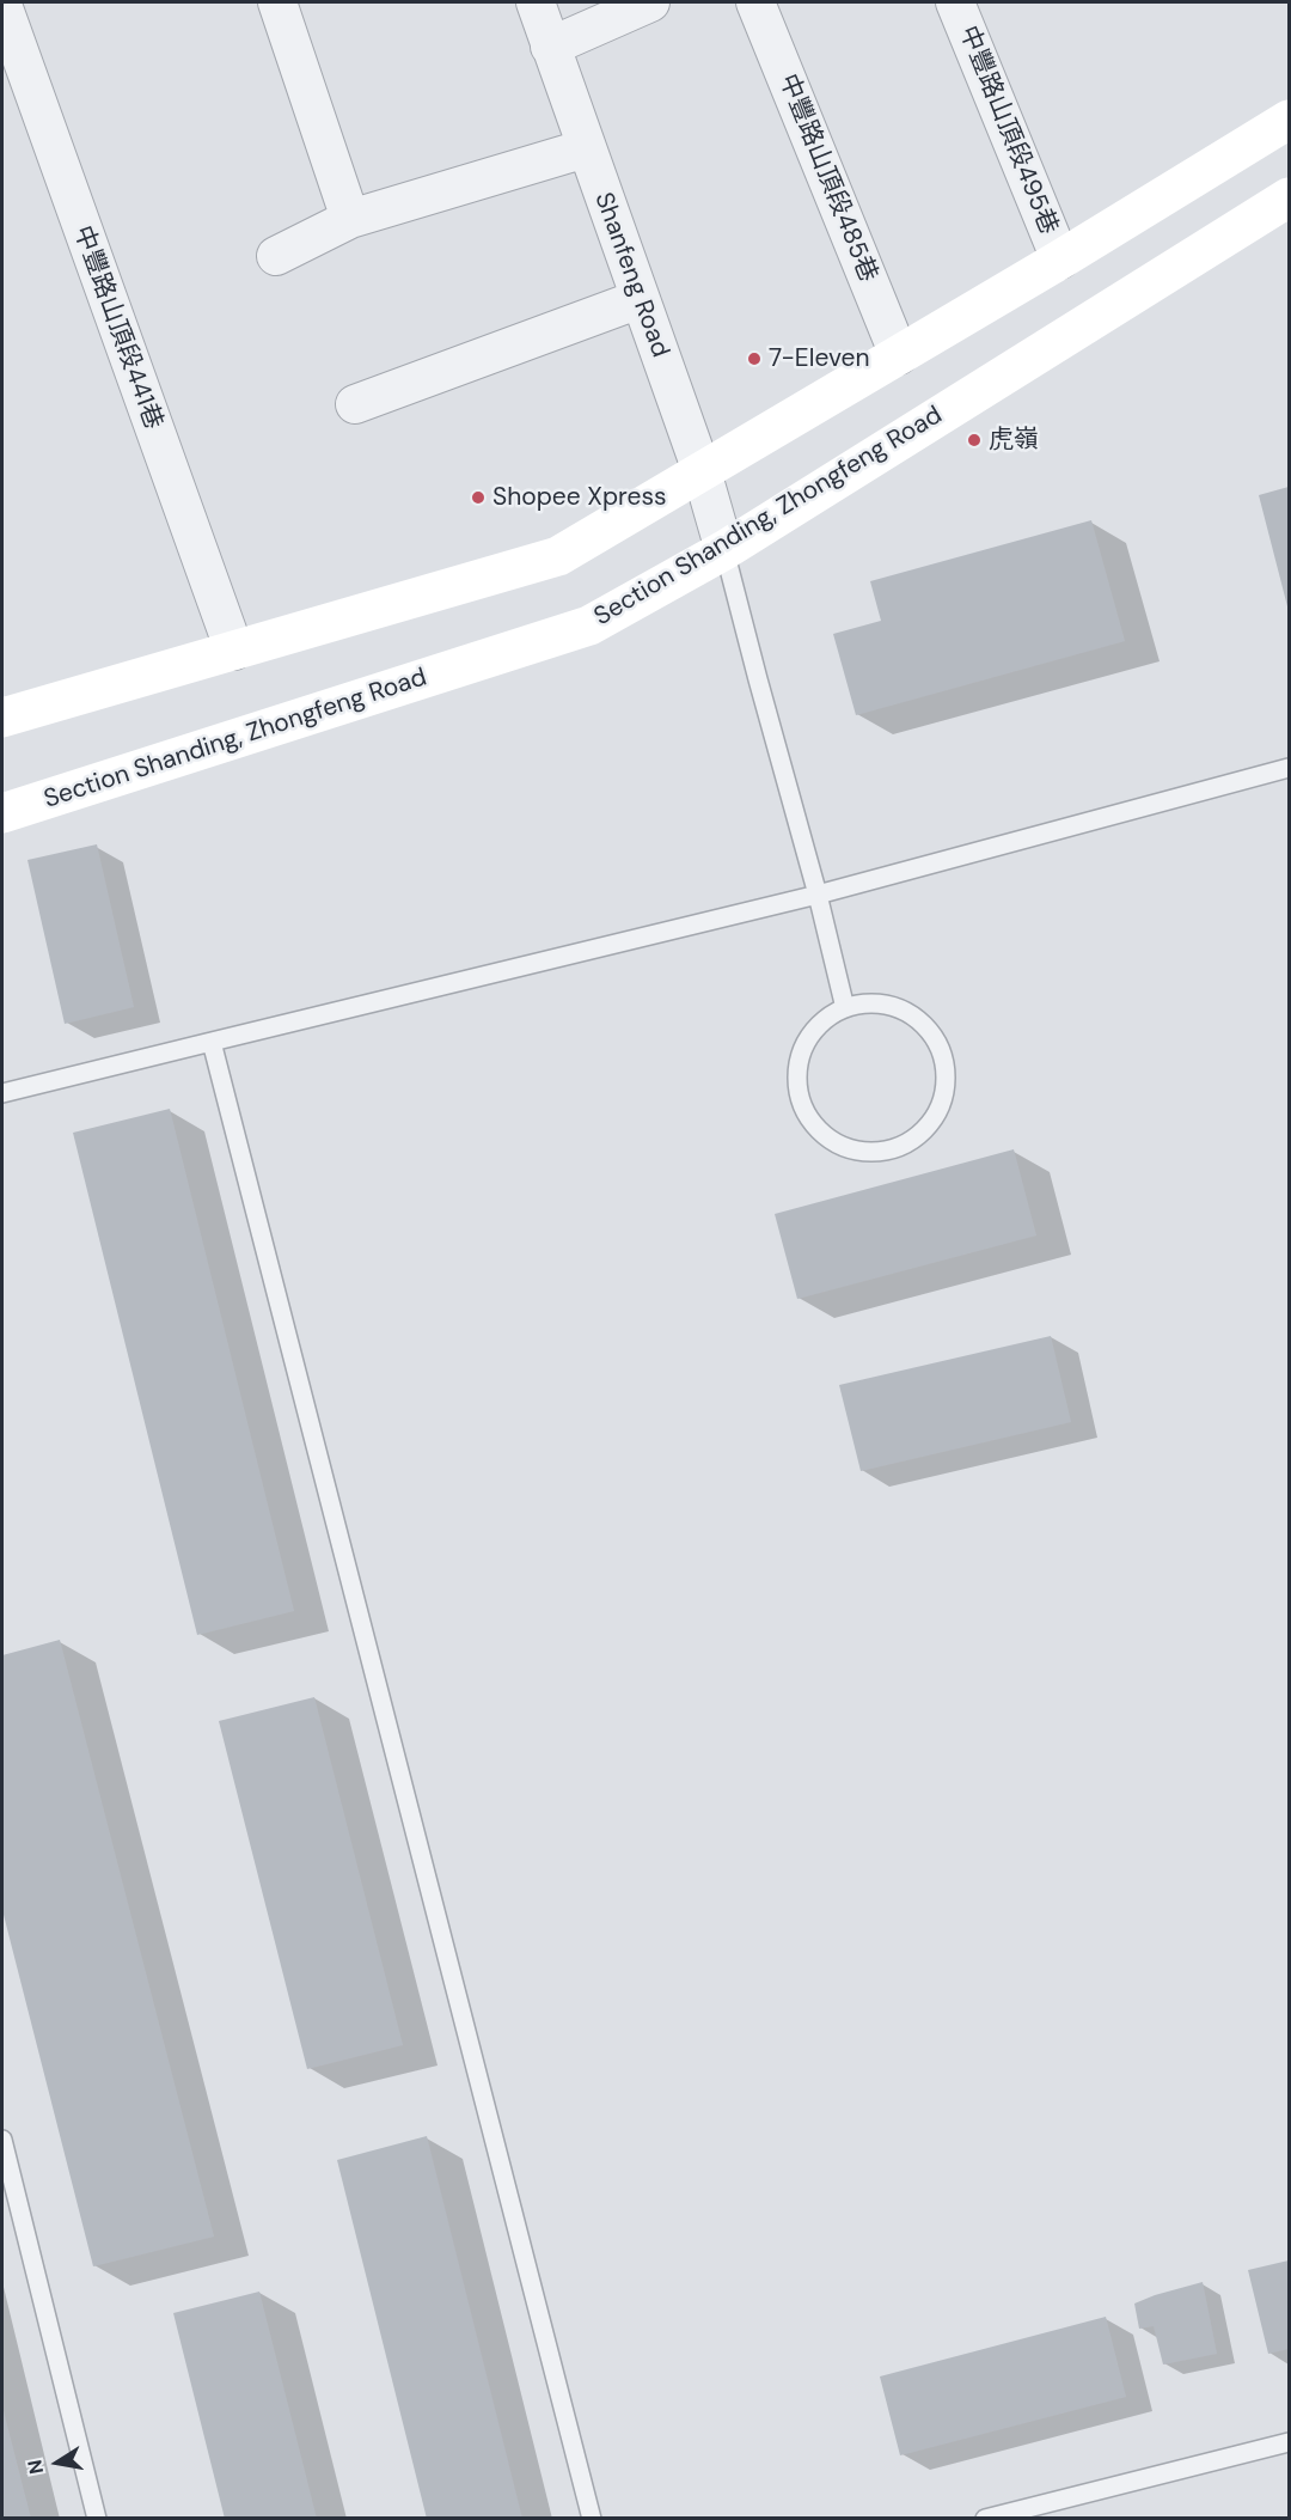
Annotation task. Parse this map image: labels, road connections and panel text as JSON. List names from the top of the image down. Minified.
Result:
{"streets":{"main road":["Section Shanding, Zhongfeng Road"],"street":["中豐路山頂段495巷","中豐路山頂段485巷","Shanfeng Road","中豐路山頂段441巷"]},"crossings":[["Shanfeng Road","Section Shanding, Zhongfeng Road"]],"places":["7-Eleven","虎嶺","Shopee Xpress"],"north":"left"}
